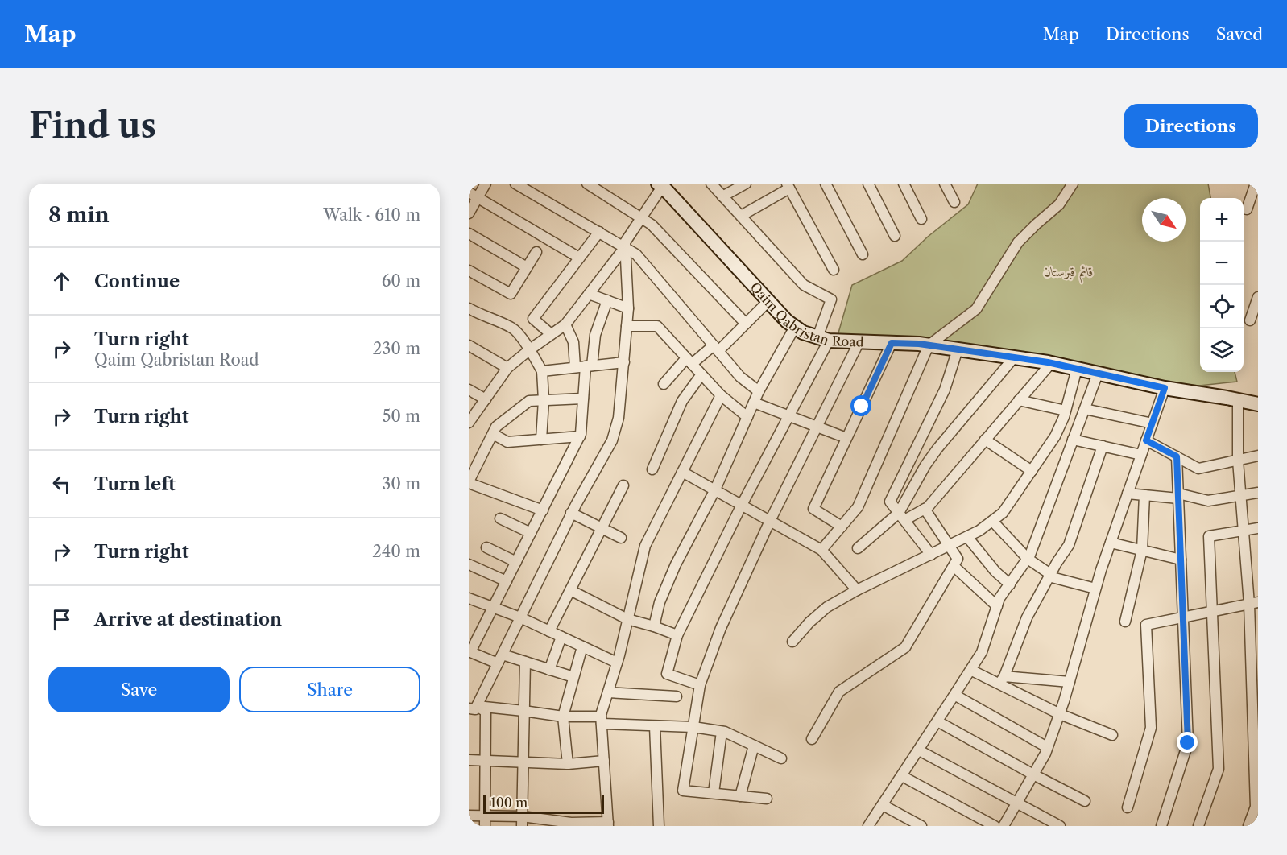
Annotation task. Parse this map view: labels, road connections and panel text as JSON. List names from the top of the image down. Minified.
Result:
{"streets":{"street":["Qaim Qabristan Road"]},"parks":["قائم قبرستان"],"scale_bar":"100 m","north":"bottom right","page":{"header":"Map","nav":["Map","Directions","Saved"],"buttons":["Directions",["Save","Share"]],"title":"Find us","heading":["8 min","Walk · 610 m"],"map_buttons":["+","−"],"list":[["Continue","60 m"],["Turn right","Qaim Qabristan Road","230 m"],["Turn right","50 m"],["Turn left","30 m"],["Turn right","240 m"],"Arrive at destination"],"scale":"100 m"}}
